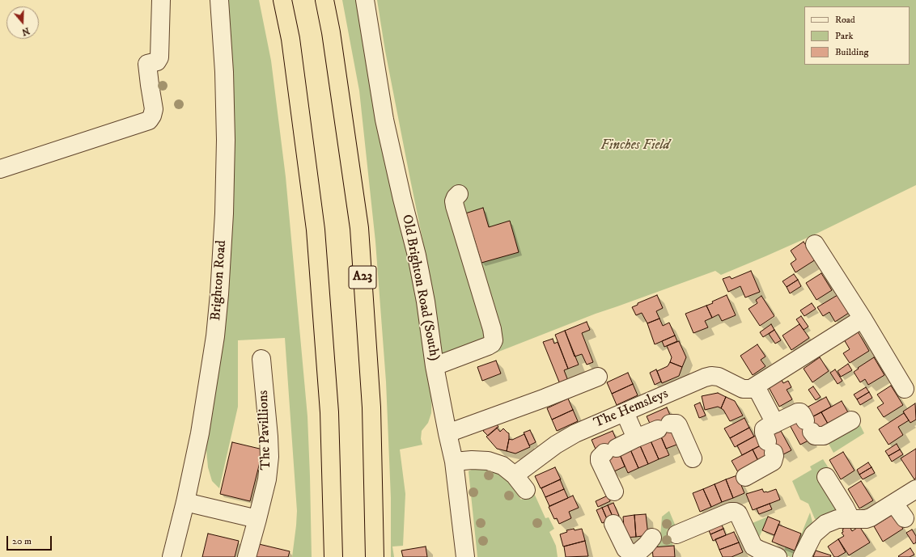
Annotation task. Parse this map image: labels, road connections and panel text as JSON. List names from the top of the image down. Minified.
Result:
{"streets":{"highway":["A23"],"street":["Brighton Road","Old Brighton Road (South)","The Hemsleys","The Pavillions"]},"parks":["Finches Field"],"legend":["Road","Park","Building"],"scale_bar":"20 m","north":"bottom"}
